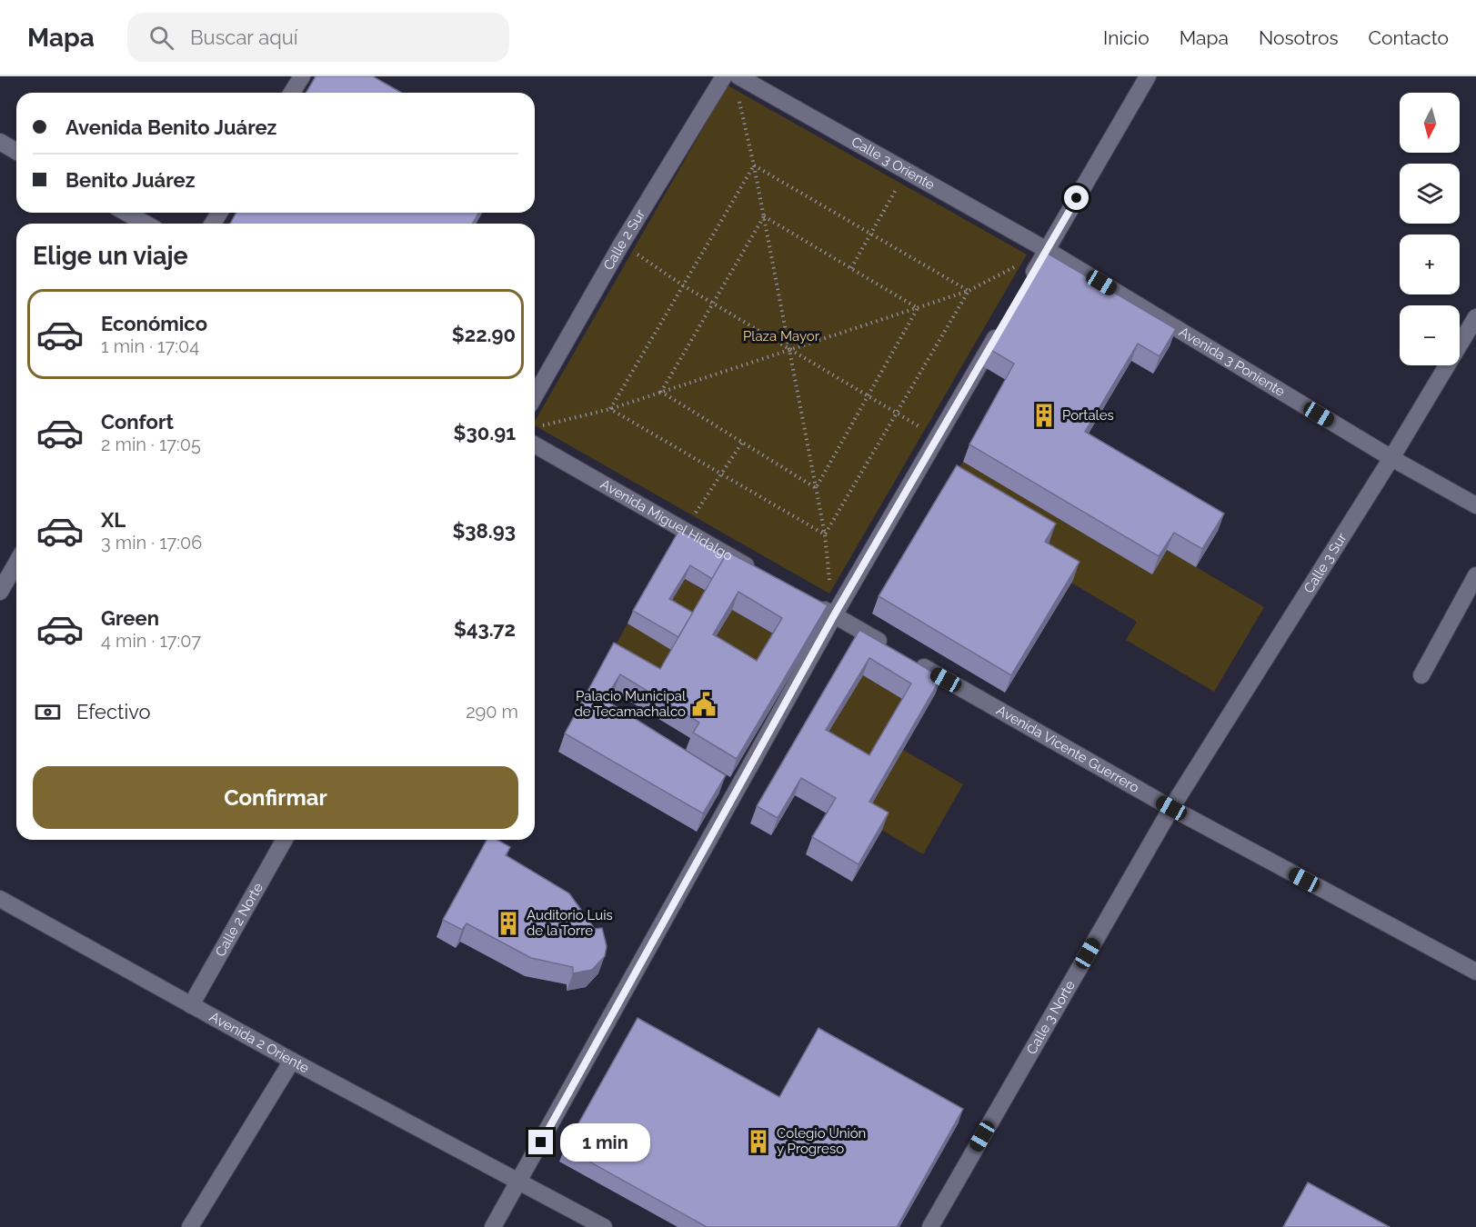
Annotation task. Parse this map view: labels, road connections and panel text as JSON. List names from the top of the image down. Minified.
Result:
{"streets":{"street":["Calle 3 Oriente","Calle 2 Sur","Avenida 3 Poniente","Avenida Miguel Hidalgo","Calle 3 Sur","Avenida Vicente Guerrero","Calle 2 Norte","Calle 3 Norte","Avenida 2 Oriente"]},"crossings":[["Calle 3 Oriente","Avenida 3 Poniente"],["Avenida 3 Poniente","Calle 3 Sur"],["Calle 3 Sur","Avenida Vicente Guerrero"],["Calle 3 Sur","Calle 3 Norte"],["Avenida Vicente Guerrero","Calle 3 Norte"],["Calle 2 Norte","Avenida 2 Oriente"]],"parks":["Plaza Mayor"],"places":{"building":["Portales","Auditorio Luis de la Torre","Colegio Unión y Progreso"],"public building":["Palacio Municipal de Tecamachalco"]},"north":"bottom","page":{"header":"Mapa","search":"Buscar aquí","nav":["Inicio","Mapa","Nosotros","Contacto"],"map_buttons":["+","−"],"banner":["Avenida Benito Juárez","Benito Juárez"],"heading":"Elige un viaje","list":[{"name":"Económico","note":"1 min · 17:04","value":"$22.90"},{"name":"Confort","note":"2 min · 17:05","value":"$30.91"},{"name":"XL","note":"3 min · 17:06","value":"$38.93"},{"name":"Green","note":"4 min · 17:07","value":"$43.72"}],"pay":["Efectivo","290 m"],"buttons":"Confirmar","bubble":"1 min"}}
